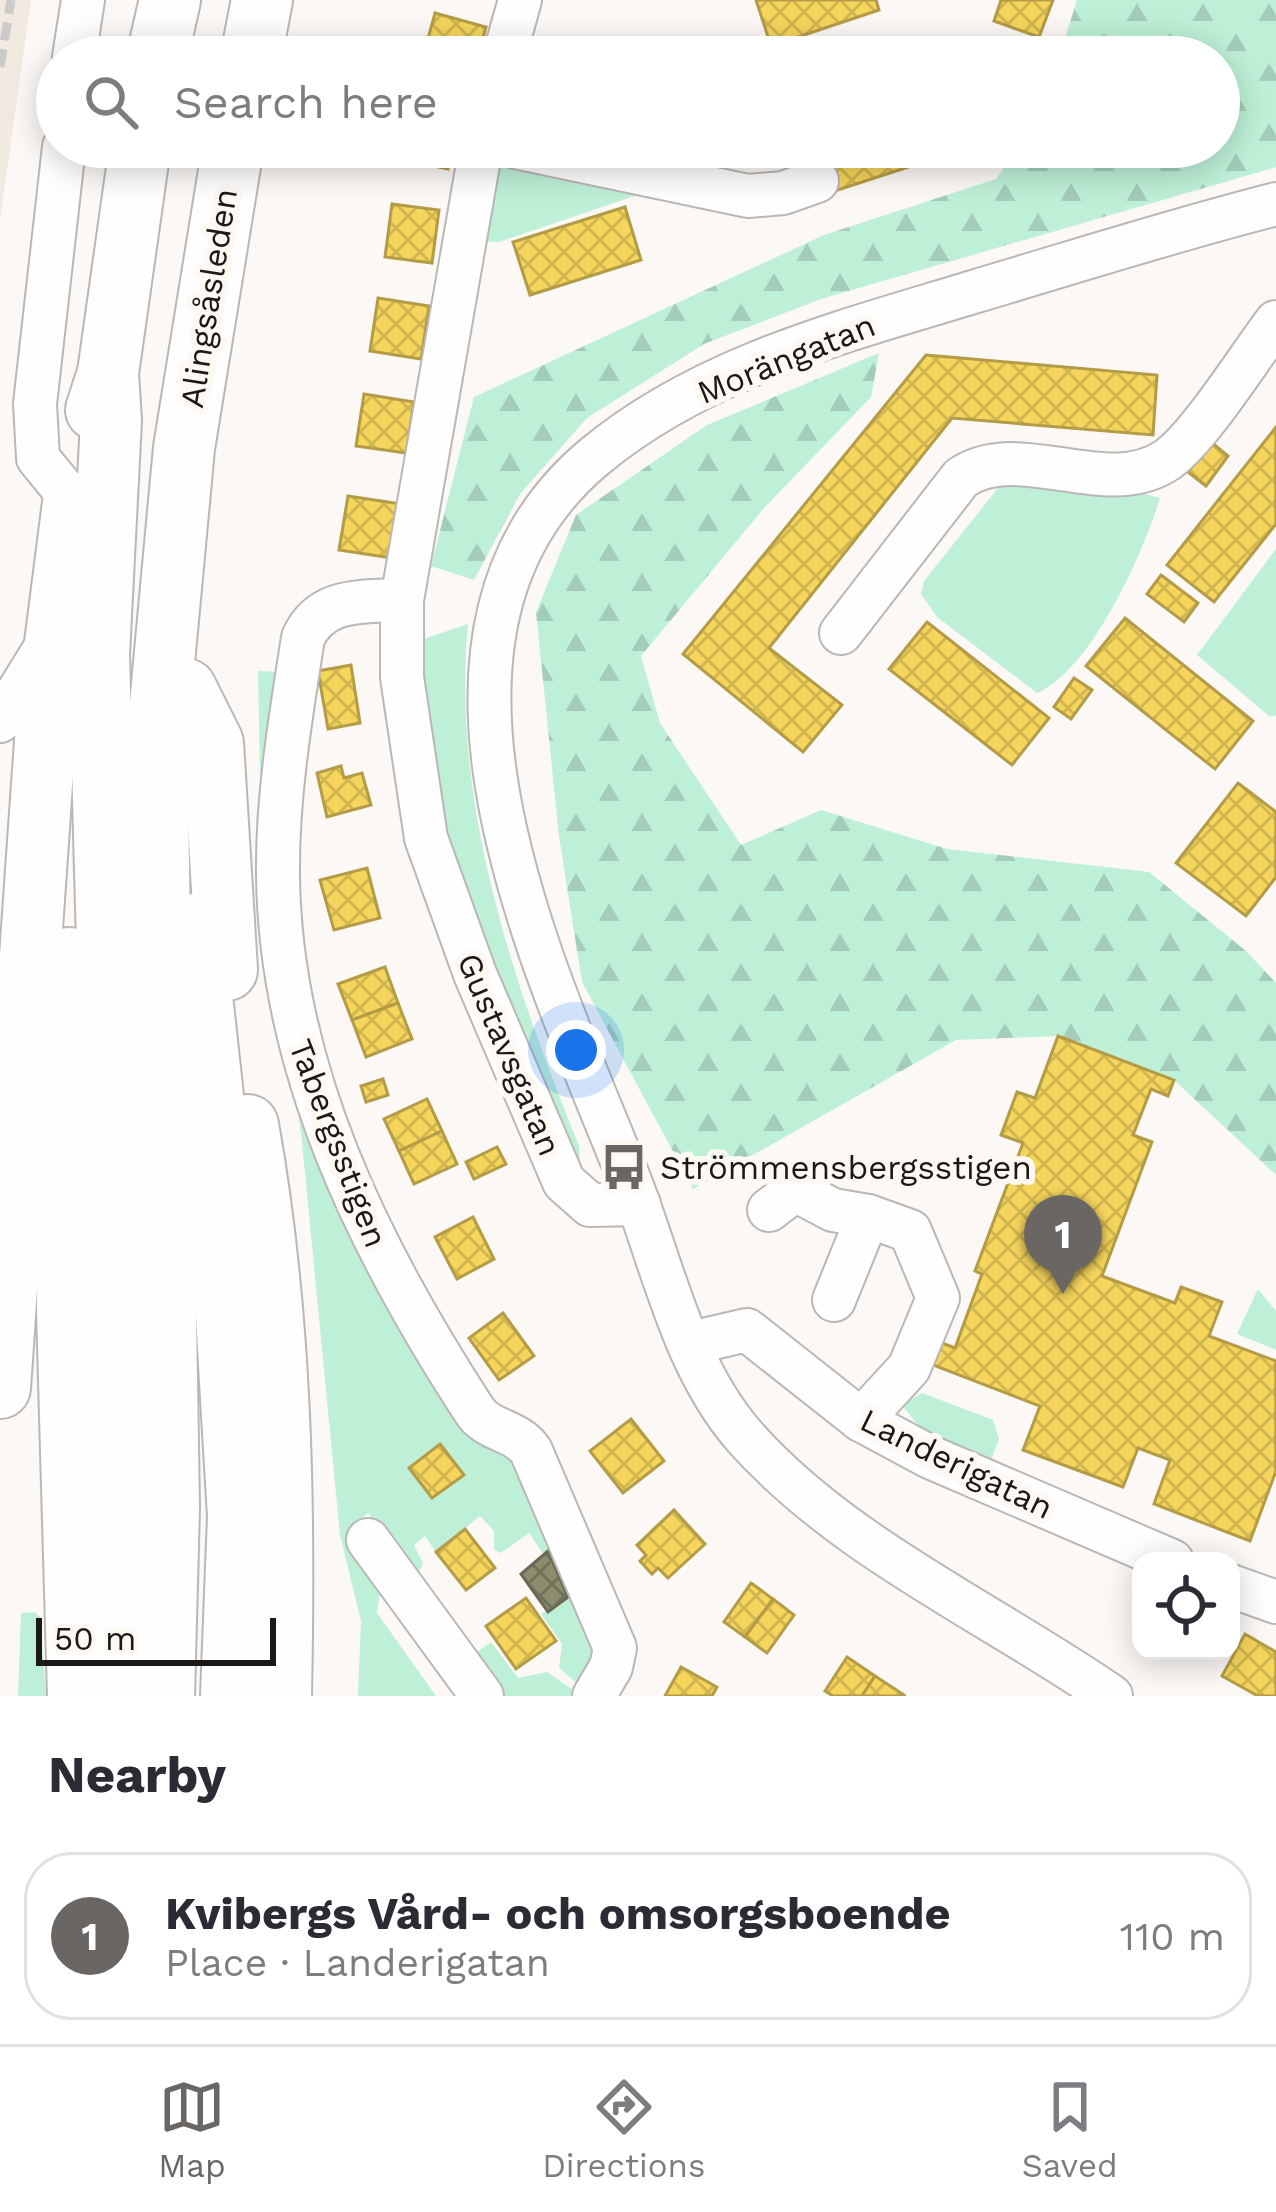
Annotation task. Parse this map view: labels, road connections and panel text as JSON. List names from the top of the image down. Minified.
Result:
{"streets":{"highway":["Alingsåsleden"],"street":["Morängatan","Gustavsgatan","Tabergsstigen","Landerigatan"]},"crossings":[["Morängatan","Gustavsgatan"],["Gustavsgatan","Tabergsstigen"]],"places":{"bus stop":["Strömmensbergsstigen"]},"scale_bar":"50 m","page":{"search":"Search here","pins":"1","scale":"50 m","heading":"Nearby","list":[{"mark":"1","name":"Kvibergs Vård- och omsorgsboende","note":"Place · Landerigatan","value":"110 m"}],"nav":["Map","Directions","Saved"]}}
